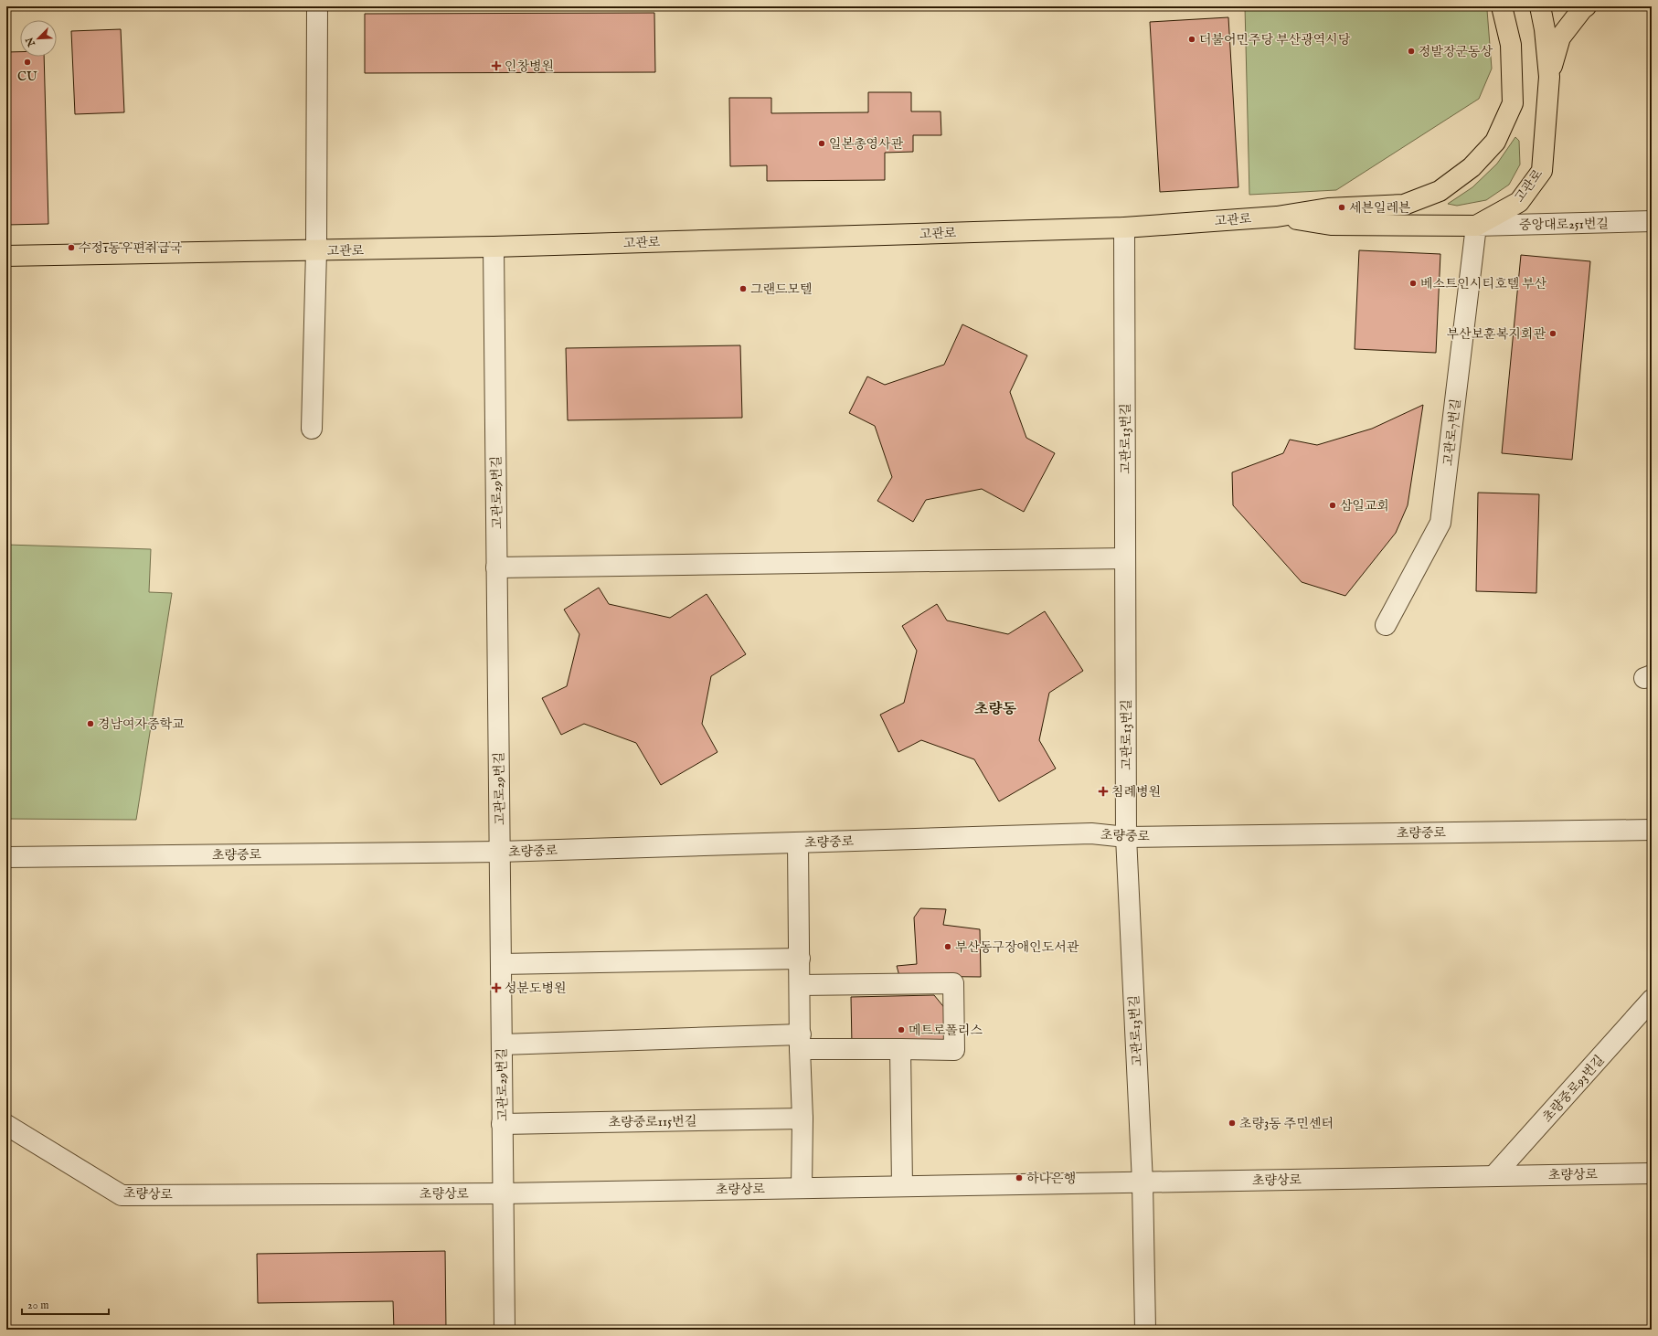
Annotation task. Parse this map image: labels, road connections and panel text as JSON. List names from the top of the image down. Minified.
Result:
{"streets":{"main road":["고관로"],"street":["중앙대로251번길","고관로7번길","고관로13번길","고관로29번길","초량중로","초량중로93번길","초량중로115번길","초량상로"]},"crossings":[["고관로","중앙대로251번길"],["고관로","고관로7번길"],["고관로","고관로13번길"],["고관로","고관로29번길"],["중앙대로251번길","고관로7번길"],["고관로13번길","초량중로"],["고관로13번길","초량상로"],["고관로29번길","초량중로"],["고관로29번길","초량중로115번길"],["고관로29번길","초량상로"],["초량중로93번길","초량상로"]],"districts":["초량동"],"places":{"other":["더불어민주당 부산광역시당","정발장군동상","CU","일본총영사관","세븐일레븐","수정1동우편취급국","베스트인시티호텔 부산","그랜드모텔","부산보훈복지회관","삼일교회","경남여자중학교","부산동구장애인도서관","메트로폴리스","초량3동 주민센터","하나은행"],"health":["인창병원","침례병원","성분도병원"]},"scale_bar":"20 m","north":"bottom left"}
